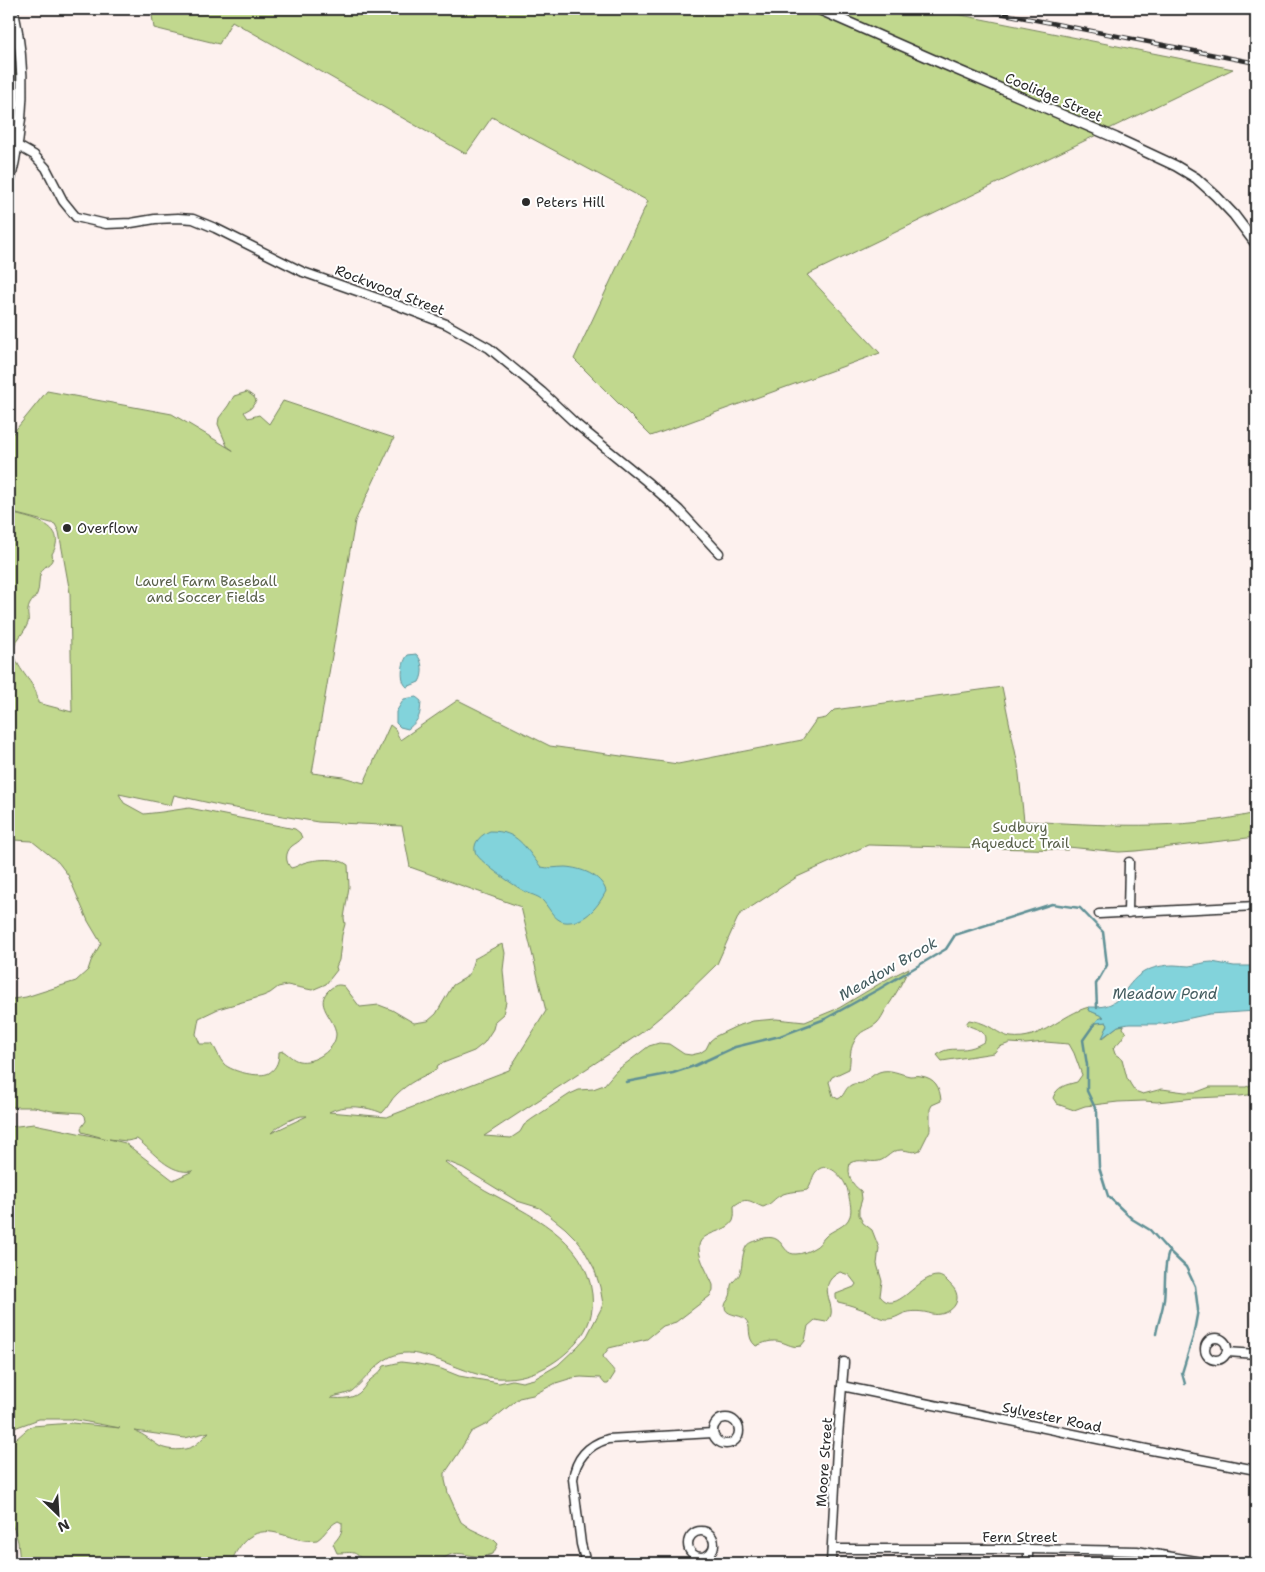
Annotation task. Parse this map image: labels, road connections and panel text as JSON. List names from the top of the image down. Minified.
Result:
{"streets":{"main road":["Coolidge Street"],"street":["Rockwood Street","Sylvester Road","Moore Street","Fern Street"]},"crossings":[["Sylvester Road","Moore Street"],["Moore Street","Fern Street"]],"water":["Meadow Brook","Meadow Pond"],"parks":["Laurel Farm Baseball and Soccer Fields","Sudbury Aqueduct Trail"],"places":["Peters Hill","Overflow"],"north":"bottom right"}
